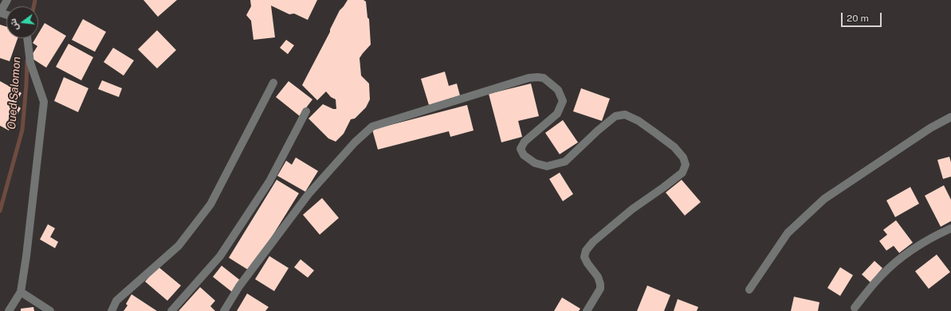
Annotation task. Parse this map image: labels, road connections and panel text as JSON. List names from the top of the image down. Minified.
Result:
{"water":["Oued Salomon"],"scale_bar":"20 m","north":"left"}
